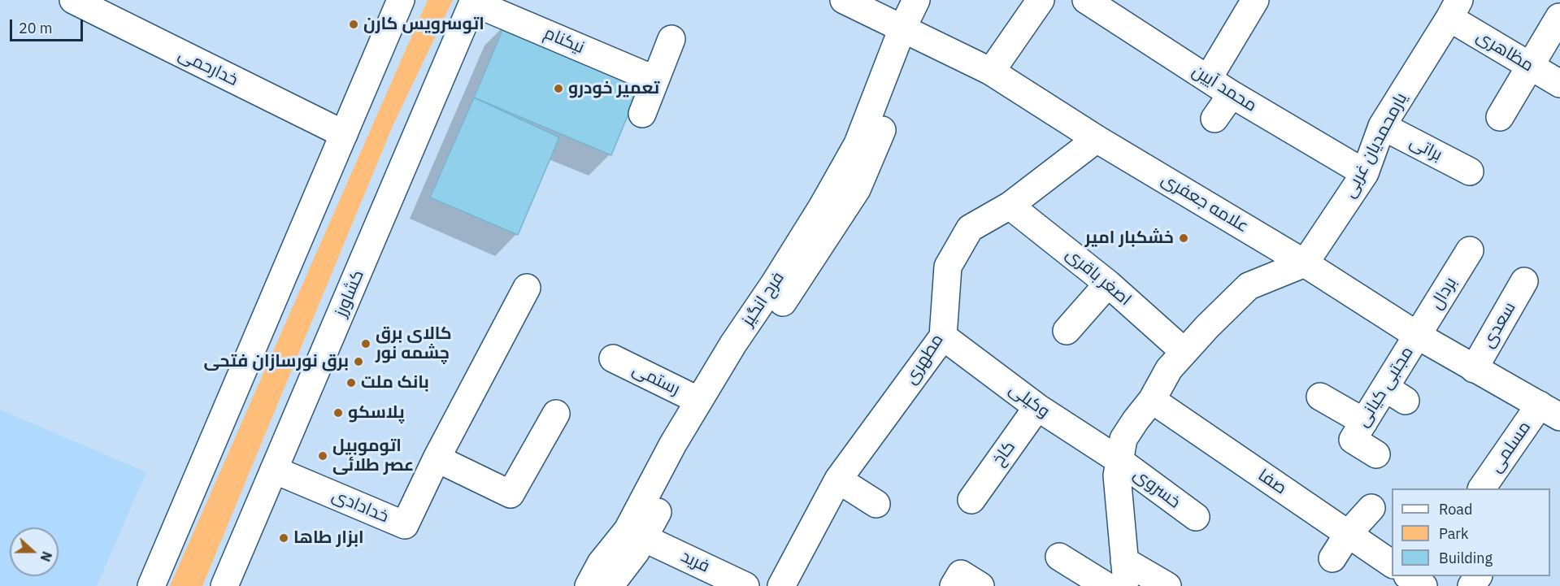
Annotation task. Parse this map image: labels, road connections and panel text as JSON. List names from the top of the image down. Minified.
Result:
{"streets":{"street":["نیکنام","مظاهری","خدارحمی","محمد آیین","یارمحمدیان غربی","براتی","علامه جعفری","اصغر باقری","کشاورز","بردال","فرح انگیز","سعدی","مطهری","رستمی","مجتبی کیانی","وکیلی","مسلمی","کاخ","صفا","خسروی","خدادادی","فرید"]},"crossings":[["نیکنام","کشاورز"],["مظاهری","یارمحمدیان غربی"],["محمد آیین","یارمحمدیان غربی"],["یارمحمدیان غربی","براتی"],["یارمحمدیان غربی","علامه جعفری"],["علامه جعفری","بردال"],["علامه جعفری","فرح انگیز"],["علامه جعفری","سعدی"],["علامه جعفری","مطهری"],["علامه جعفری","مجتبی کیانی"],["علامه جعفری","مسلمی"],["اصغر باقری","مطهری"],["کشاورز","خدادادی"],["بردال","مجتبی کیانی"],["فرح انگیز","رستمی"],["مطهری","وکیلی"],["وکیلی","کاخ"],["وکیلی","خسروی"]],"places":["اتوسرویس کارن","تعمیر خودرو","خشکبار امیر","کالای برق چشمه نور","برق نورسازان فتحی","بانک ملت","پلاسکو","اتوموبیل عصر طلائی","ابزار طاها"],"legend":["Road","Park","Building"],"scale_bar":"20 m","north":"right"}
